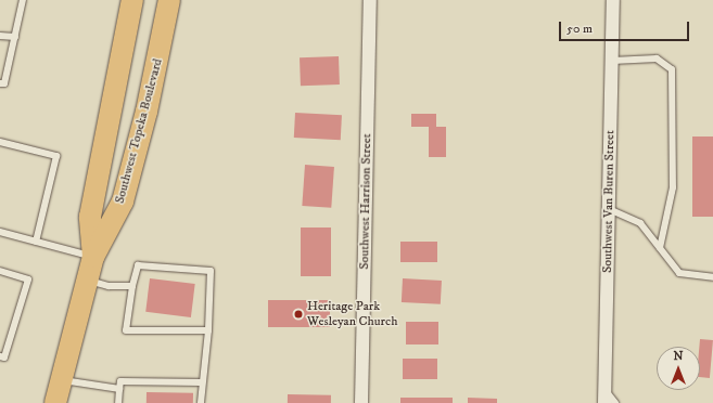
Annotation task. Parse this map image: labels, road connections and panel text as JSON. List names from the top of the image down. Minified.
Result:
{"streets":{"main road":["Southwest Topeka Boulevard"],"street":["Southwest Harrison Street","Southwest Van Buren Street"]},"places":["Heritage Park Wesleyan Church"],"scale_bar":"50 m","north":"top"}
